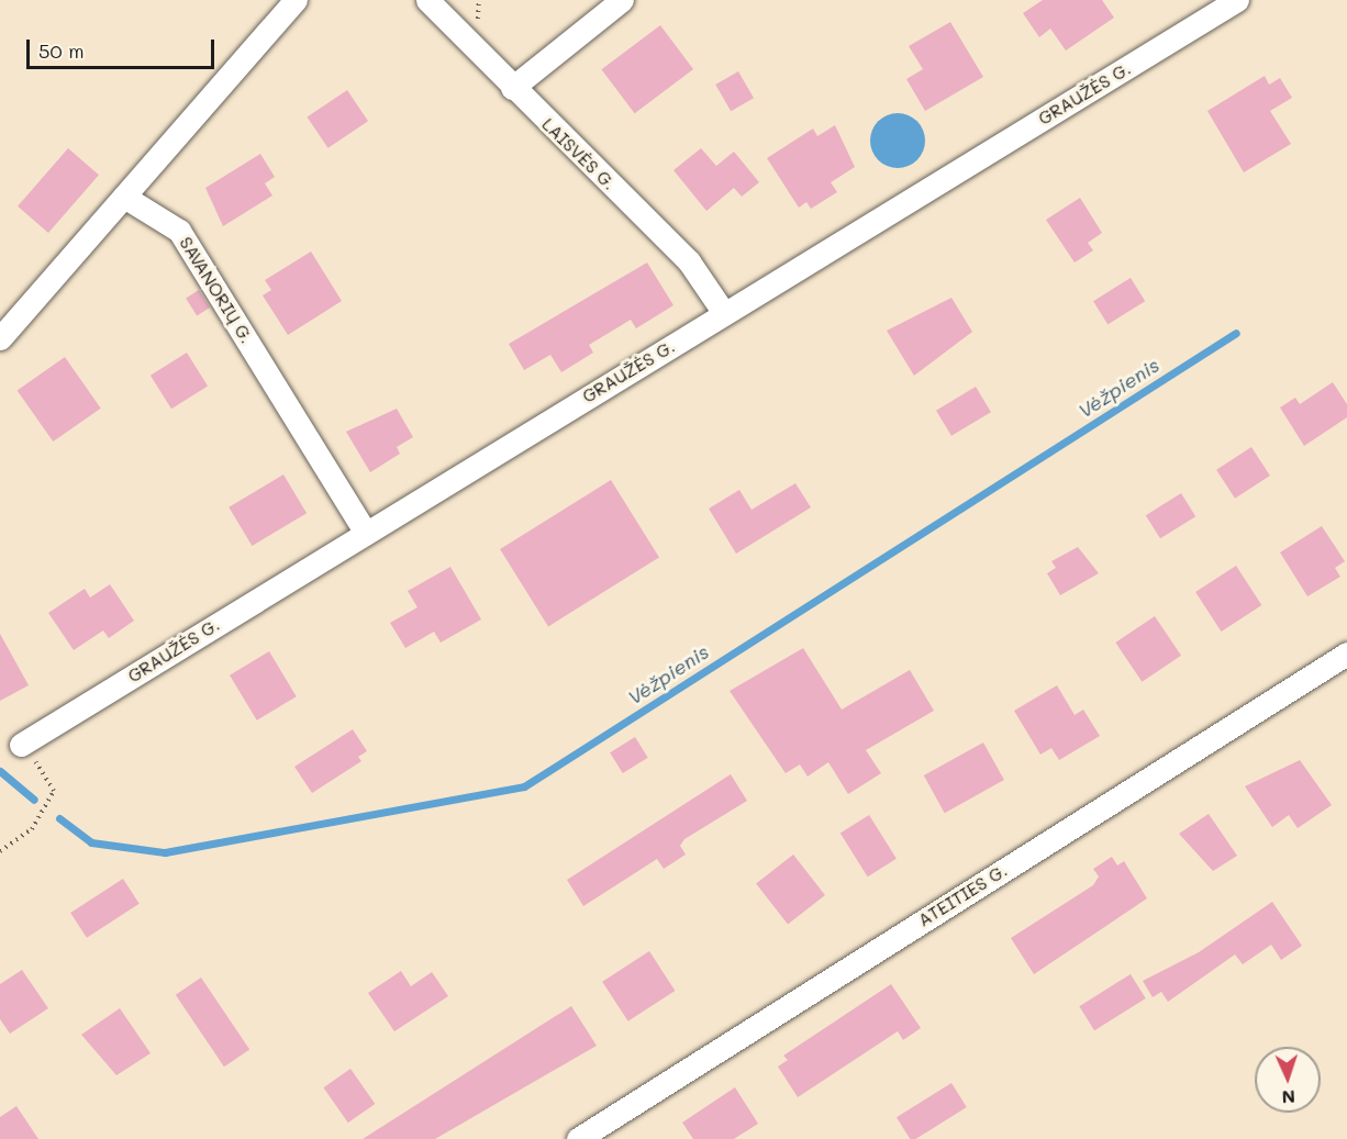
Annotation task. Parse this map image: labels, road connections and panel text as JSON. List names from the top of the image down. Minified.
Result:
{"streets":{"street":["GRAUŽĖS G.","LAISVĖS G.","SAVANORIŲ G.","ATEITIES G."]},"crossings":[["GRAUŽĖS G.","LAISVĖS G."],["GRAUŽĖS G.","SAVANORIŲ G."]],"water":["Vėžpienis"],"scale_bar":"50 m","north":"bottom"}
